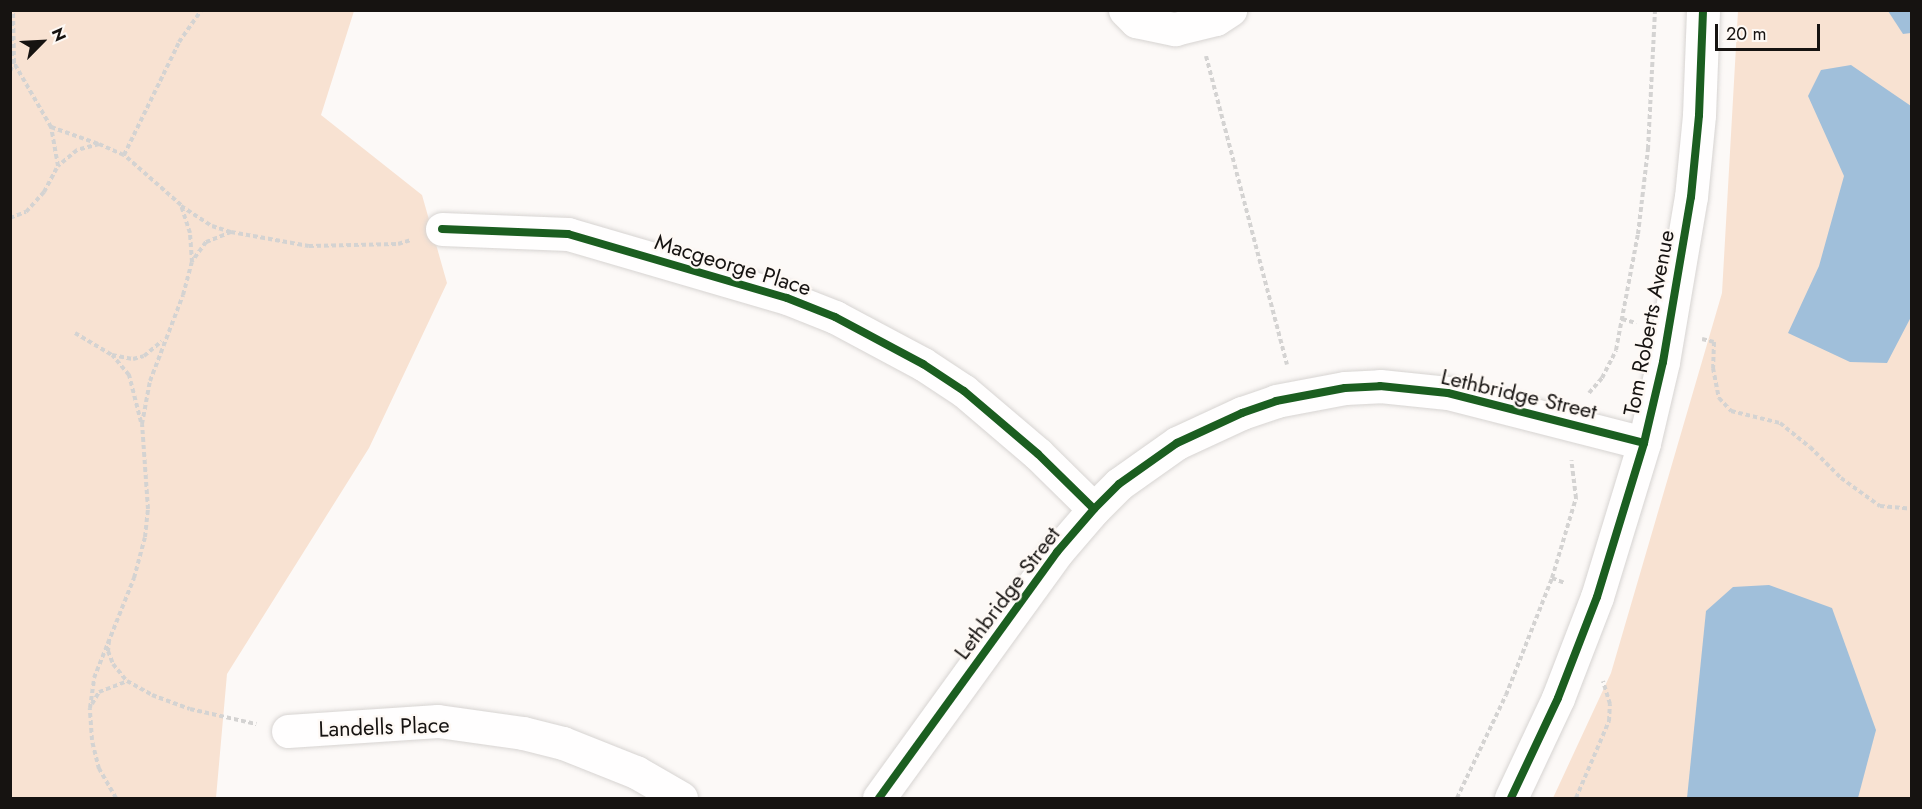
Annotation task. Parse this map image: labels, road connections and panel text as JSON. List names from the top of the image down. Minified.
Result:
{"streets":{"street":["Macgeorge Place","Tom Roberts Avenue","Lethbridge Street","Landells Place"]},"crossings":[["Macgeorge Place","Lethbridge Street"],["Tom Roberts Avenue","Lethbridge Street"]],"scale_bar":"20 m","north":"top right"}
